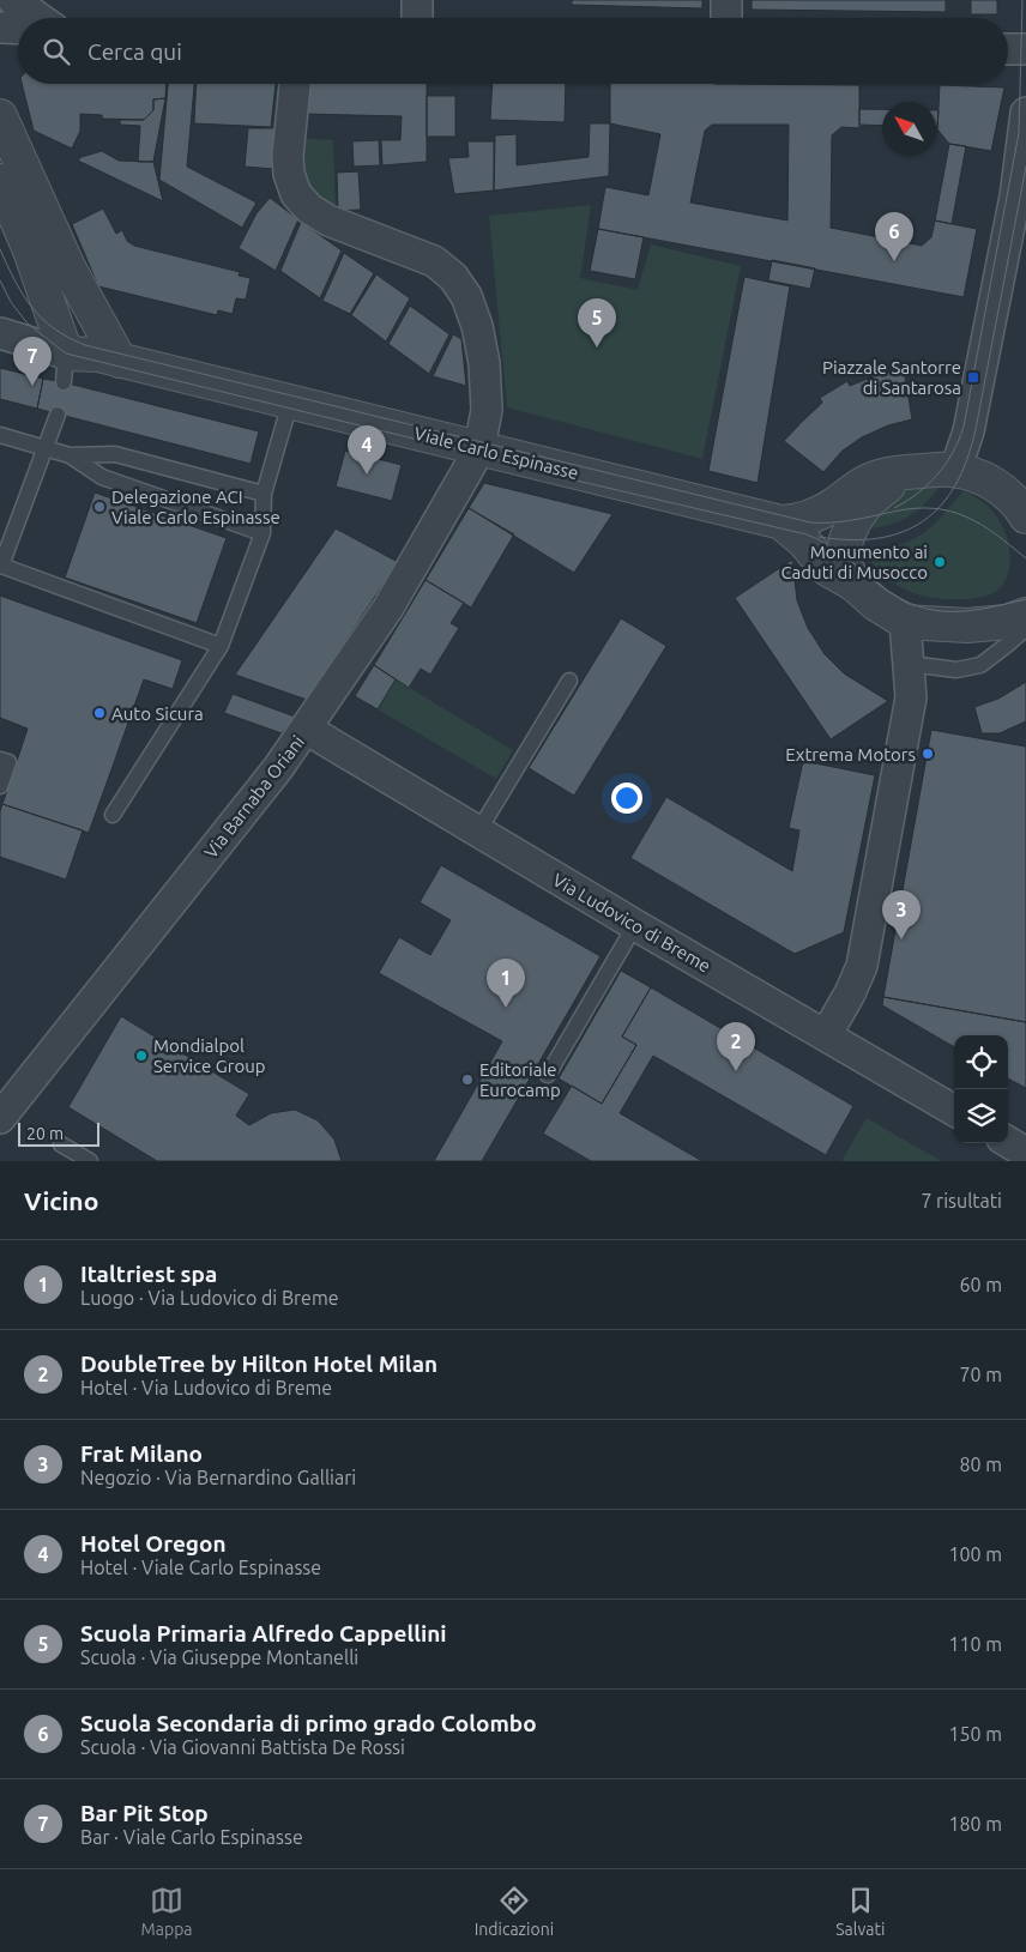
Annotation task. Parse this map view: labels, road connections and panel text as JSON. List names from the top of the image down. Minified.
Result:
{"streets":{"street":["Viale Carlo Espinasse","Via Barnaba Oriani","Via Ludovico di Breme"]},"crossings":[["Viale Carlo Espinasse","Via Barnaba Oriani"],["Via Barnaba Oriani","Via Ludovico di Breme"]],"places":{"transit":["Piazzale Santorre di Santarosa"],"other":["Delegazione ACI Viale Carlo Espinasse","Monumento ai Caduti di Musocco","Auto Sicura","Extrema Motors","Mondialpol Service Group","Editoriale Eurocamp"]},"scale_bar":"20 m","north":"top left","page":{"search":"Cerca qui","pins":["6","5","7","4","3","1","2"],"scale":"20 m","heading":["Vicino","7 risultati"],"list":[{"mark":"1","name":"Italtriest spa","note":"Luogo · Via Ludovico di Breme","value":"60 m"},{"mark":"2","name":"DoubleTree by Hilton Hotel Milan","note":"Hotel · Via Ludovico di Breme","value":"70 m"},{"mark":"3","name":"Frat Milano","note":"Negozio · Via Bernardino Galliari","value":"80 m"},{"mark":"4","name":"Hotel Oregon","note":"Hotel · Viale Carlo Espinasse","value":"100 m"},{"mark":"5","name":"Scuola Primaria Alfredo Cappellini","note":"Scuola · Via Giuseppe Montanelli","value":"110 m"},{"mark":"6","name":"Scuola Secondaria di primo grado Colombo","note":"Scuola · Via Giovanni Battista De Rossi","value":"150 m"},{"mark":"7","name":"Bar Pit Stop","note":"Bar · Viale Carlo Espinasse","value":"180 m"}],"nav":["Mappa","Indicazioni","Salvati"]}}
